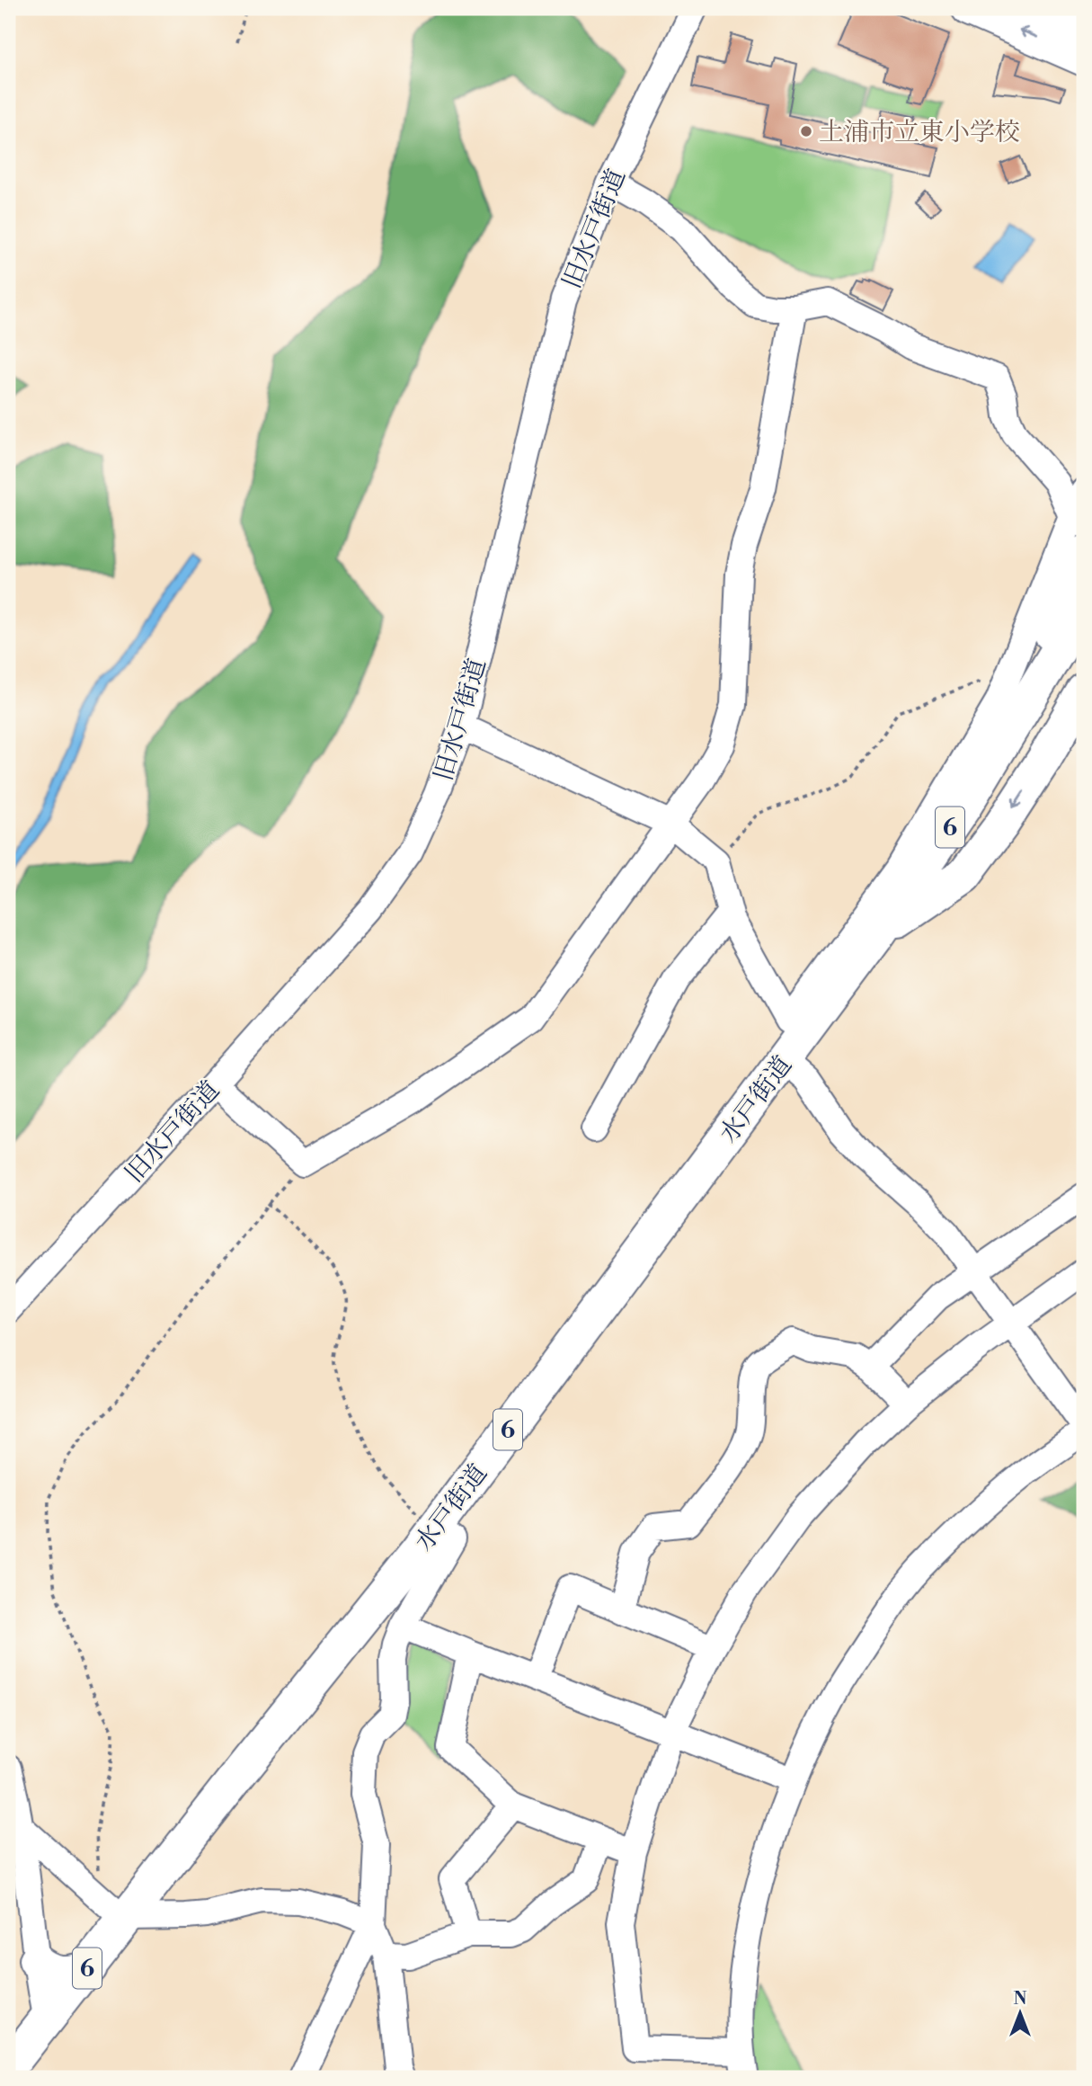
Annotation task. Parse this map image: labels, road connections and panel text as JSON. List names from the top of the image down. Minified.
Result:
{"streets":{"highway":["6","水戸街道"],"street":["旧水戸街道"]},"crossings":[["6","水戸街道"]],"places":["土浦市立東小学校"],"north":"top"}
